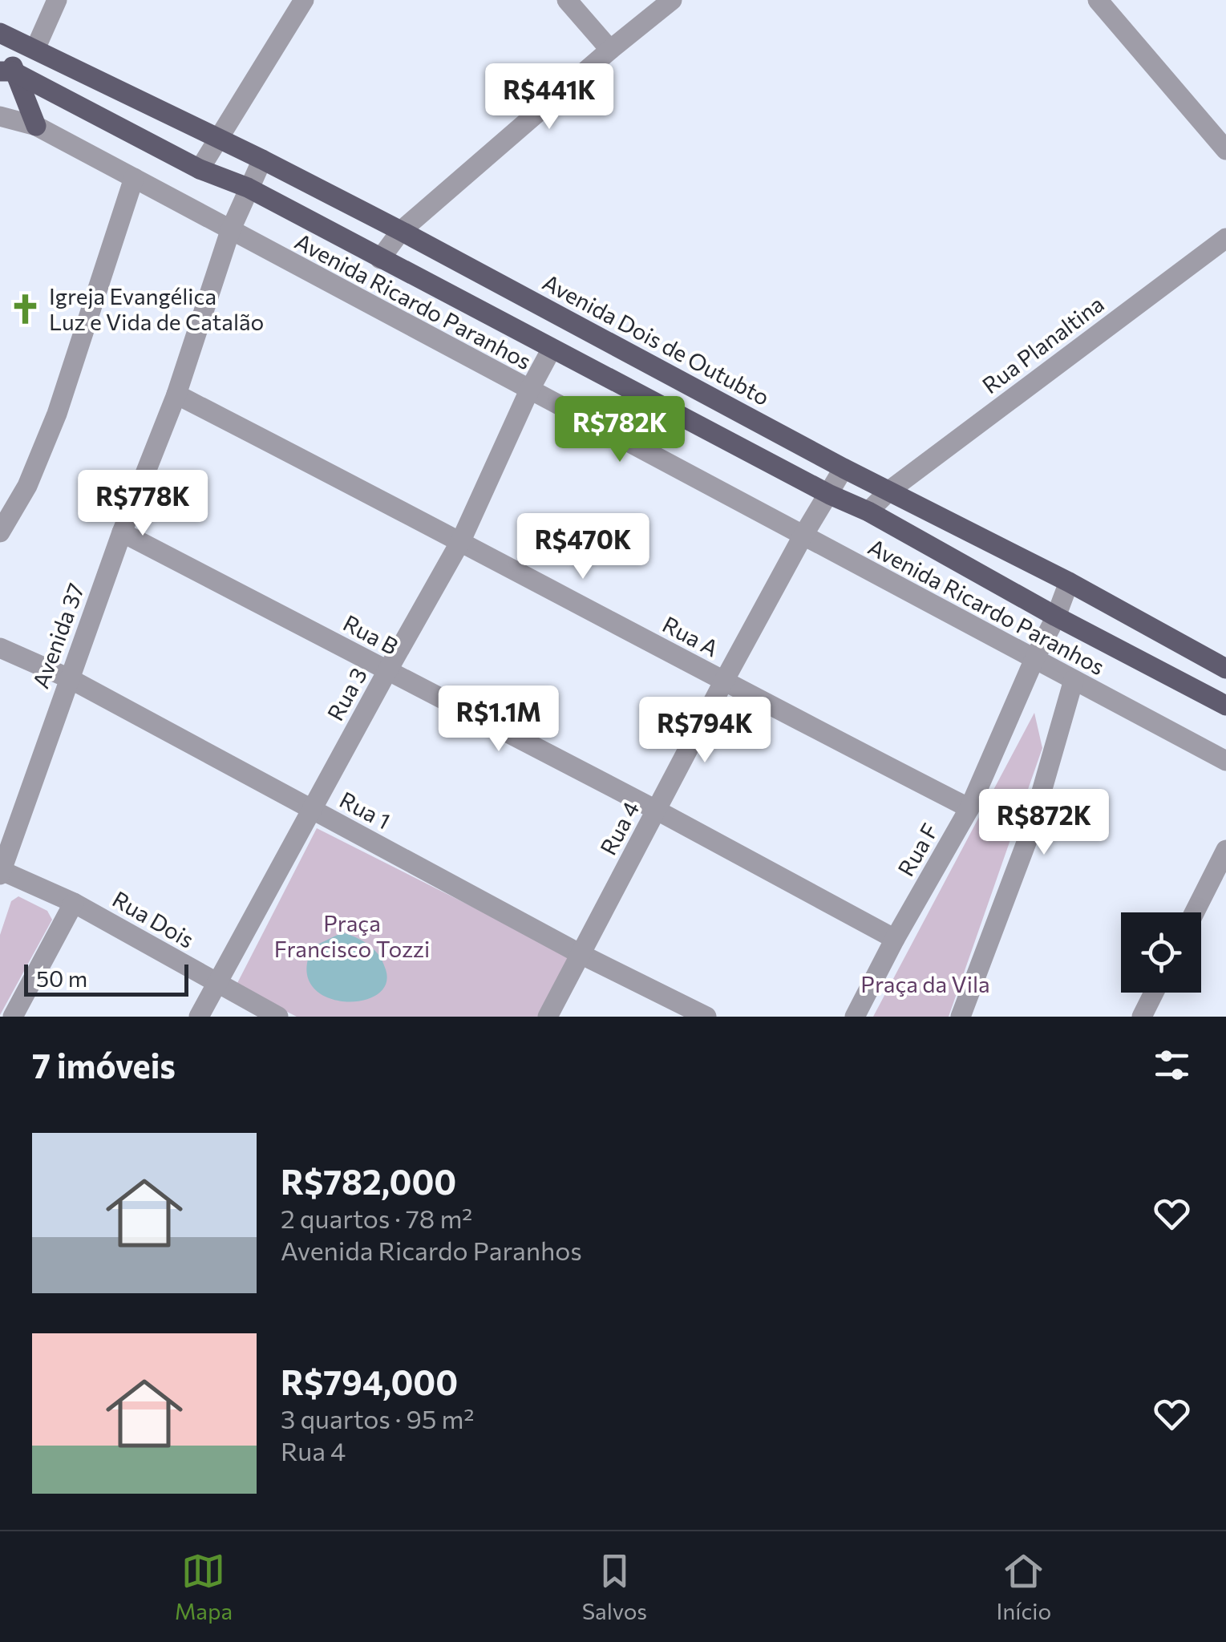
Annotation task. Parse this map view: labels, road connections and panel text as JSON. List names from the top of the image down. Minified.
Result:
{"streets":{"main road":["Avenida Dois de Outubto"],"street":["Avenida Ricardo Paranhos","Rua Planaltina","Rua B","Avenida 37","Rua A","Rua 3","Rua 1","Rua 4","Rua F","Rua Dois"]},"crossings":[["Avenida Ricardo Paranhos","Avenida 37"],["Avenida Ricardo Paranhos","Rua 3"],["Avenida Ricardo Paranhos","Rua 4"],["Avenida Ricardo Paranhos","Rua F"],["Avenida Dois de Outubto","Rua Planaltina"],["Avenida Dois de Outubto","Avenida 37"],["Avenida Dois de Outubto","Rua 4"],["Rua B","Avenida 37"],["Rua B","Rua 3"],["Rua B","Rua 4"],["Rua B","Rua F"],["Avenida 37","Rua A"],["Avenida 37","Rua 1"],["Avenida 37","Rua Dois"],["Rua A","Rua 3"],["Rua A","Rua 4"],["Rua A","Rua F"],["Rua 3","Rua 1"],["Rua 3","Rua Dois"],["Rua 1","Rua 4"]],"parks":["Praça Francisco Tozzi","Praça da Vila"],"places":{"church":["Igreja Evangélica Luz e Vida de Catalão"]},"scale_bar":"50 m","page":{"price":["R$441K","R$782K","R$778K","R$470K","R$1.1M","R$794K","R$872K"],"scale":"50 m","heading":"7 imóveis","list":[{"name":"R$782,000","note":"2 quartos · 78 m² · Avenida Ricardo Paranhos"},{"name":"R$794,000","note":"3 quartos · 95 m² · Rua 4"}],"tabs":["Mapa","Salvos","Início"]}}
